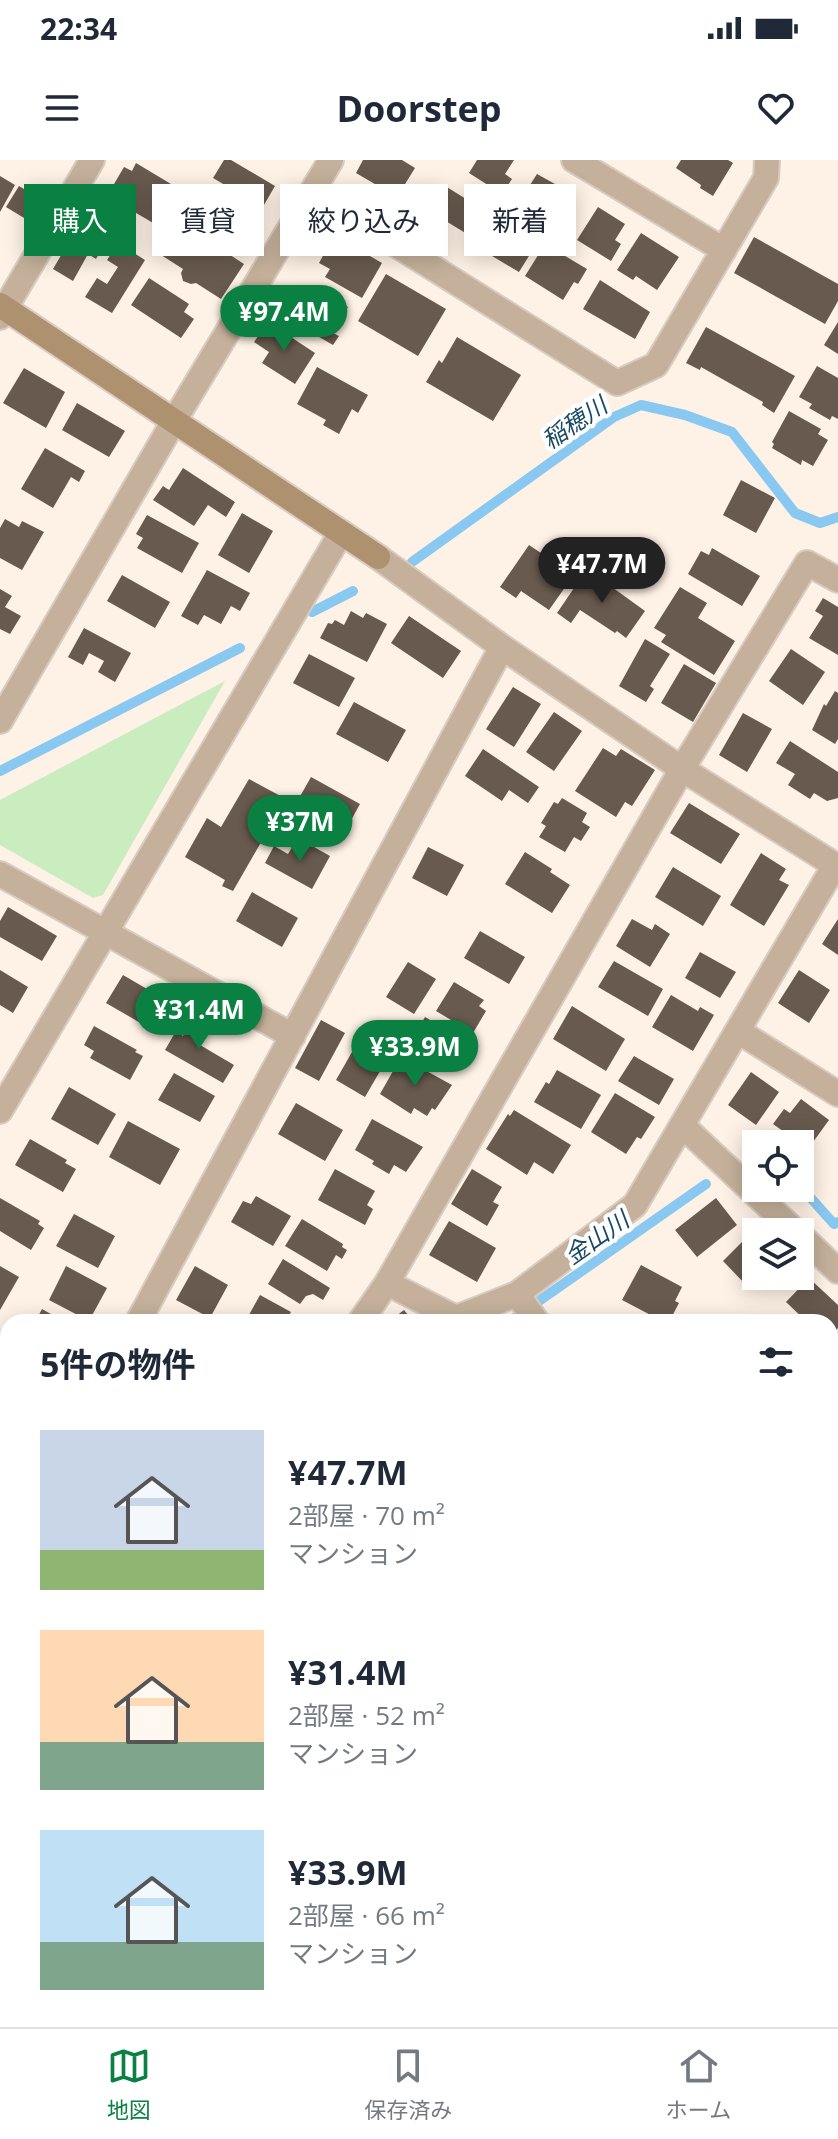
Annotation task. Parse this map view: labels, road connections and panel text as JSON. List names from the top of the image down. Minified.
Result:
{"water":["稲穂川","金山川"],"page":{"status":"22:34","header":"Doorstep","chip":["購入","賃貸","絞り込み","新着"],"price":["¥97.4M","¥47.7M","¥37M","¥31.4M","¥33.9M"],"heading":"5件の物件","list":[{"name":"¥47.7M","note":"2部屋 · 70 m² · マンション"},{"name":"¥31.4M","note":"2部屋 · 52 m² · マンション"},{"name":"¥33.9M","note":"2部屋 · 66 m² · マンション"}],"tabs":["地図","保存済み","ホーム"]}}
